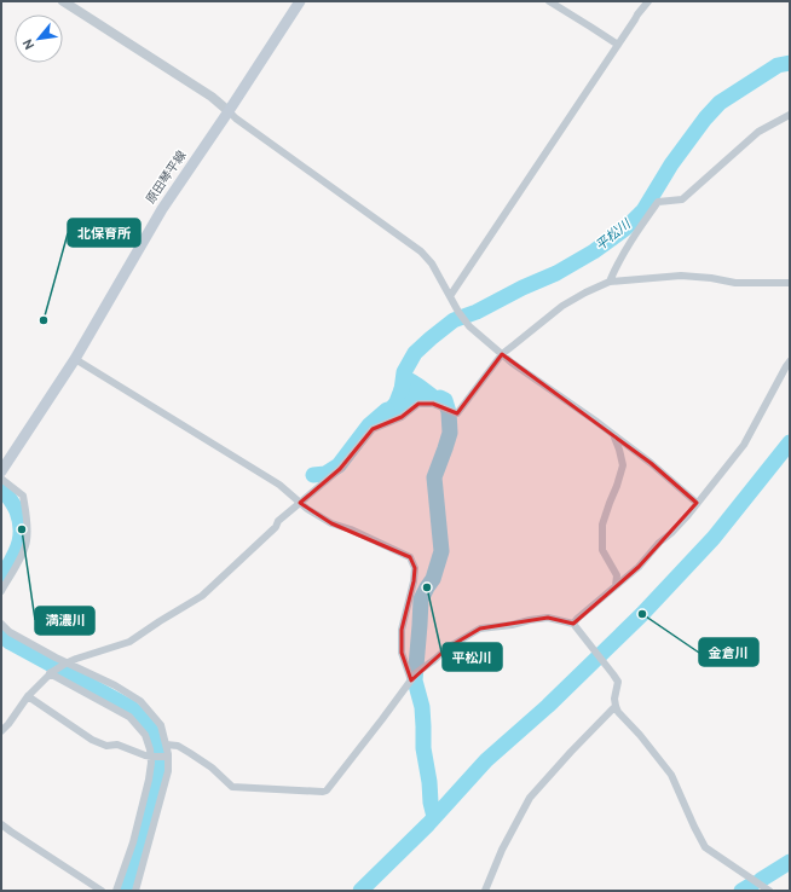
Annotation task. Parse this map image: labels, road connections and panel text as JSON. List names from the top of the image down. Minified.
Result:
{"streets":{"main road":["原田琴平線"]},"water":["平松川"],"places":["北保育所","満濃川","平松川","金倉川"],"north":"bottom left"}
